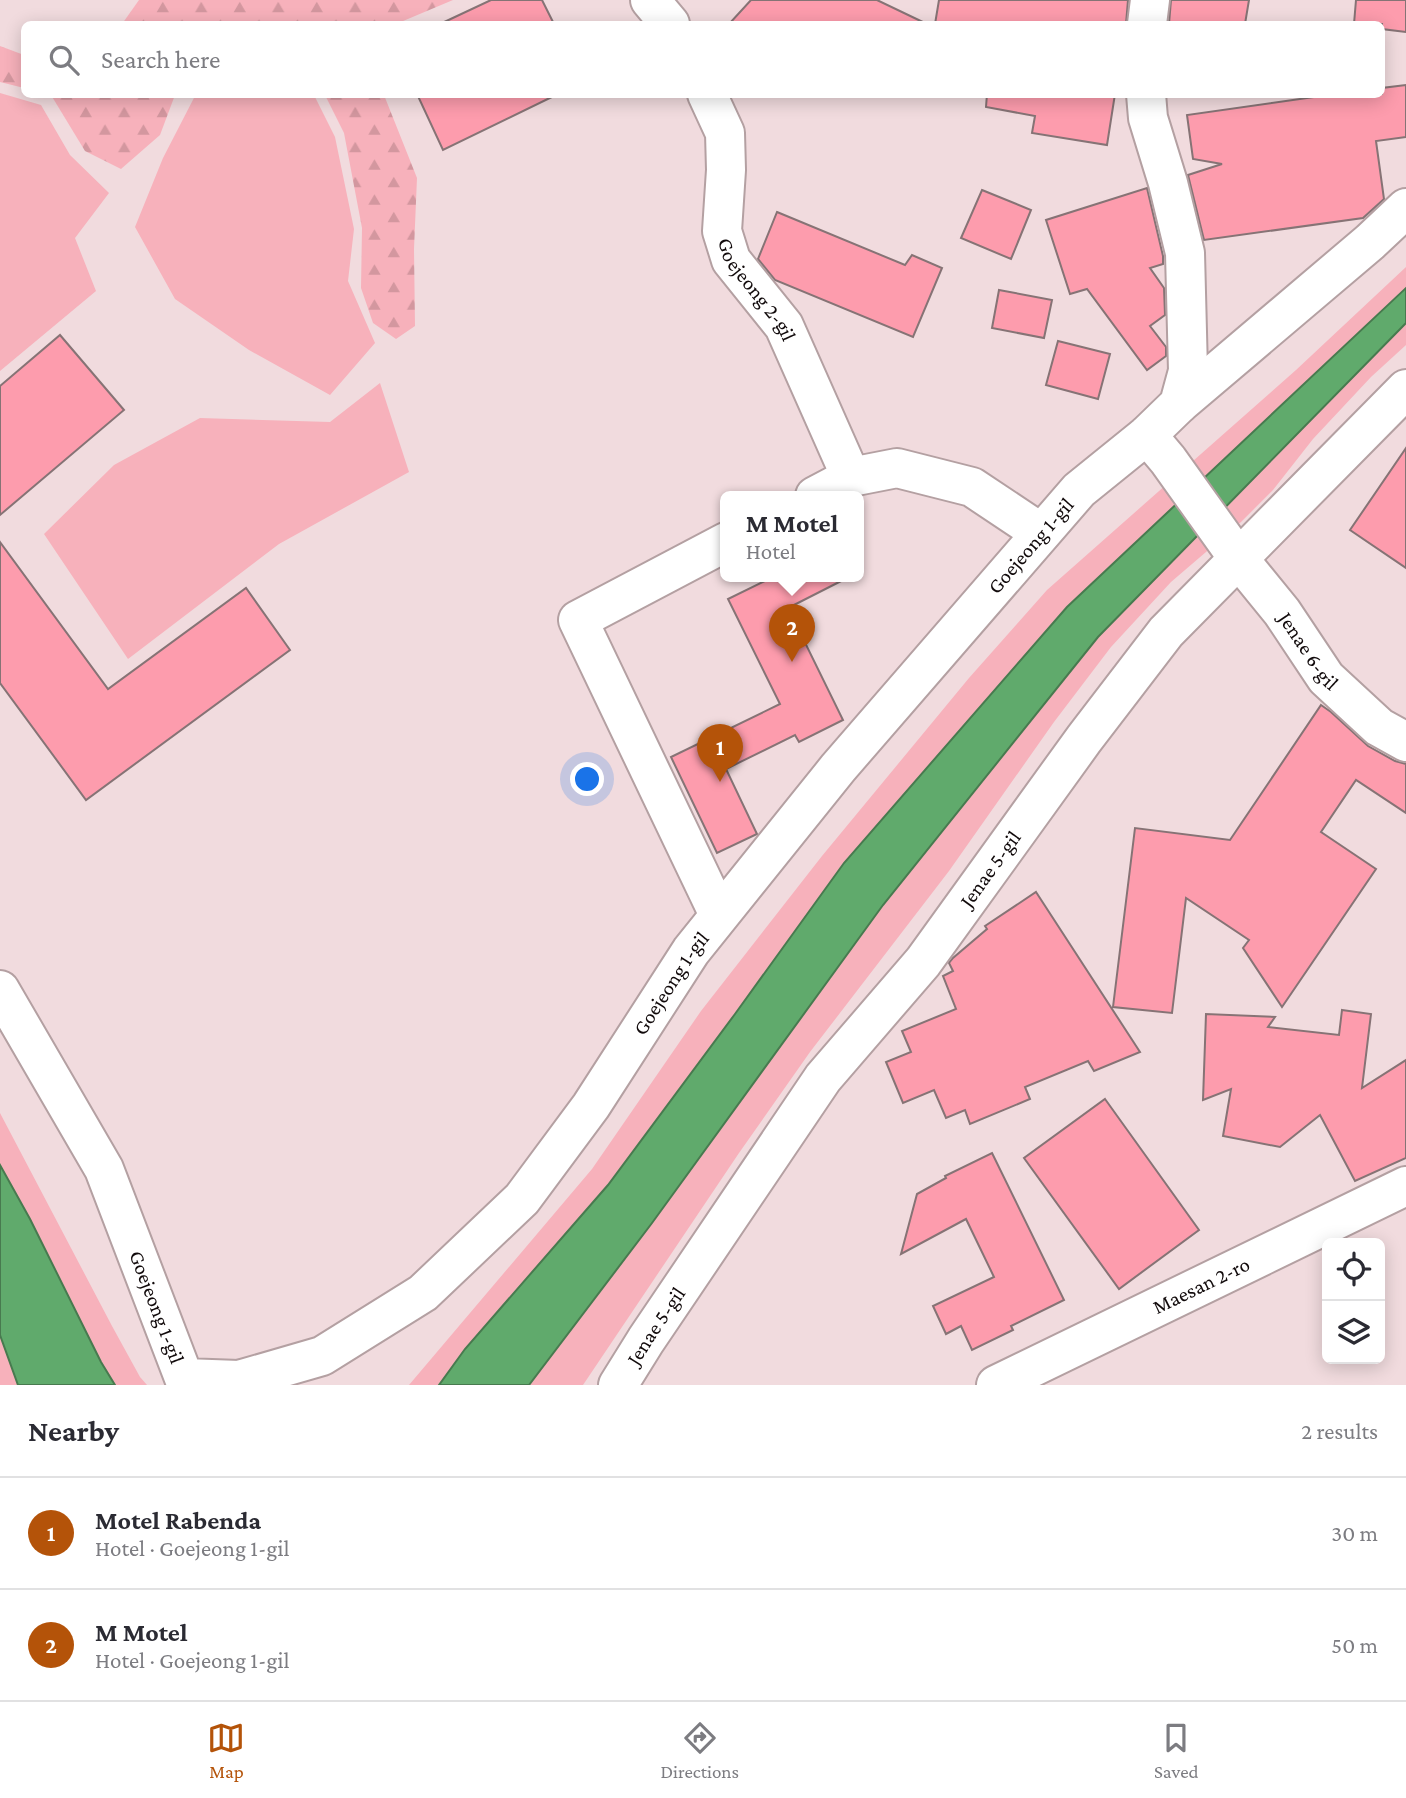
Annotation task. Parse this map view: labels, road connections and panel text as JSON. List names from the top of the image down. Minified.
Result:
{"streets":{"street":["Goejeong 2-gil","Goejeong 1-gil","Jenae 6-gil","Jenae 5-gil","Maesan 2-ro"]},"crossings":[["Goejeong 1-gil","Jenae 6-gil"],["Jenae 6-gil","Jenae 5-gil"]],"page":{"search":"Search here","popup":["M Motel","Hotel"],"pins":["2","1"],"heading":["Nearby","2 results"],"list":[{"mark":"1","name":"Motel Rabenda","note":"Hotel · Goejeong 1-gil","value":"30 m"},{"mark":"2","name":"M Motel","note":"Hotel · Goejeong 1-gil","value":"50 m"}],"nav":["Map","Directions","Saved"]}}
